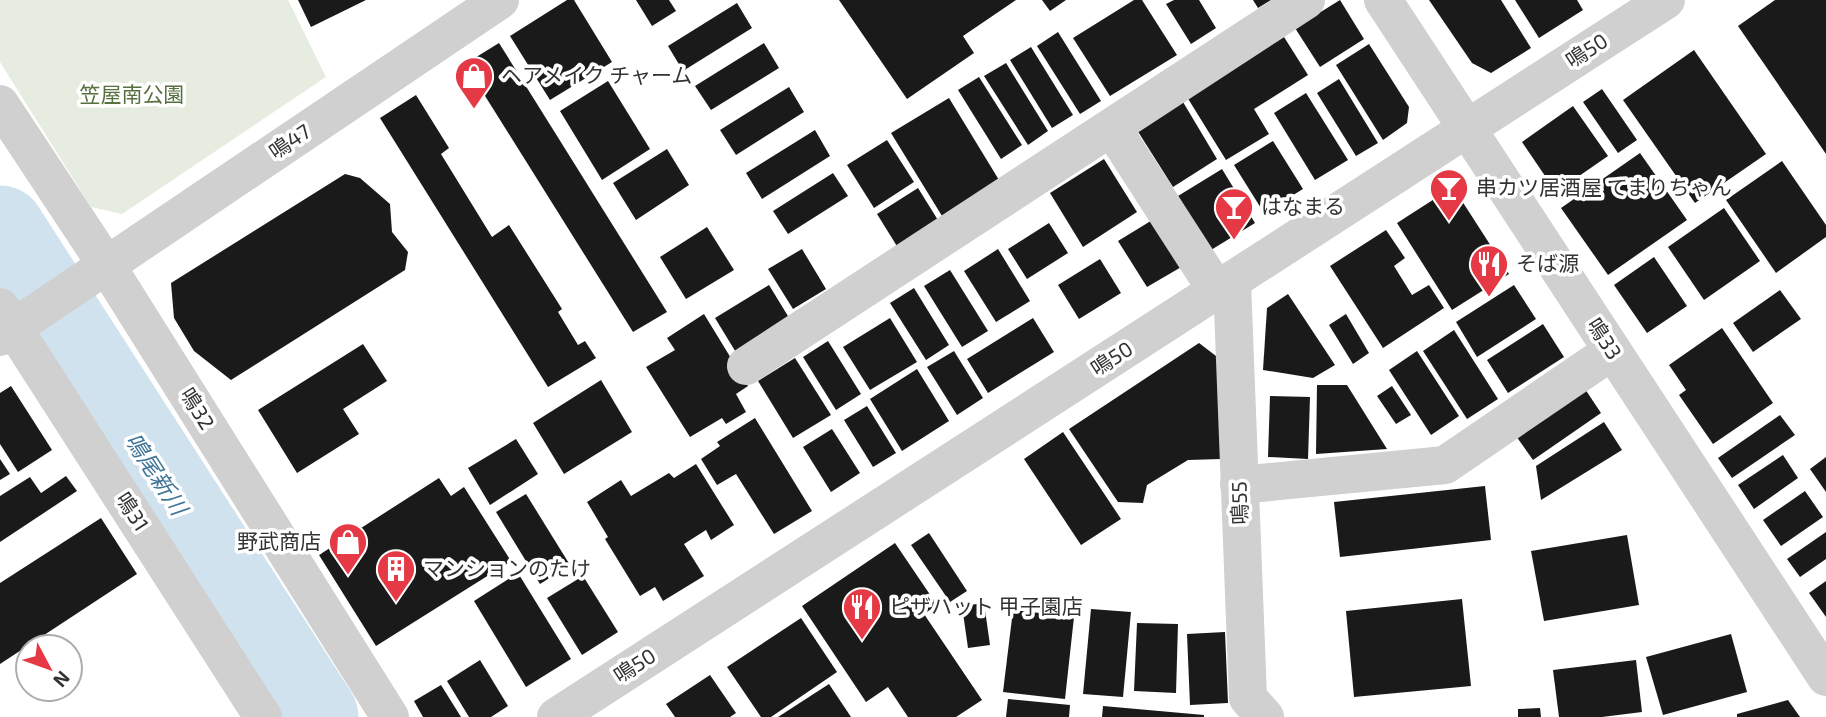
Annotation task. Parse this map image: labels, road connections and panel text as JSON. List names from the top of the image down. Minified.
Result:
{"streets":{"street":["鳴50","鳴47","鳴33","鳴32","鳴55","鳴31"]},"crossings":[["鳴50","鳴33"],["鳴50","鳴55"],["鳴47","鳴32"],["鳴47","鳴31"]],"water":["鳴尾新川"],"parks":["笠屋南公園"],"places":{"shop":["ヘアメイク チャーム","野武商店"],"bar":["串カツ居酒屋 てまりちゃん","はなまる"],"restaurant":["そば源","ピザハット 甲子園店"],"building":["マンションのたけ"]},"north":"bottom right"}
